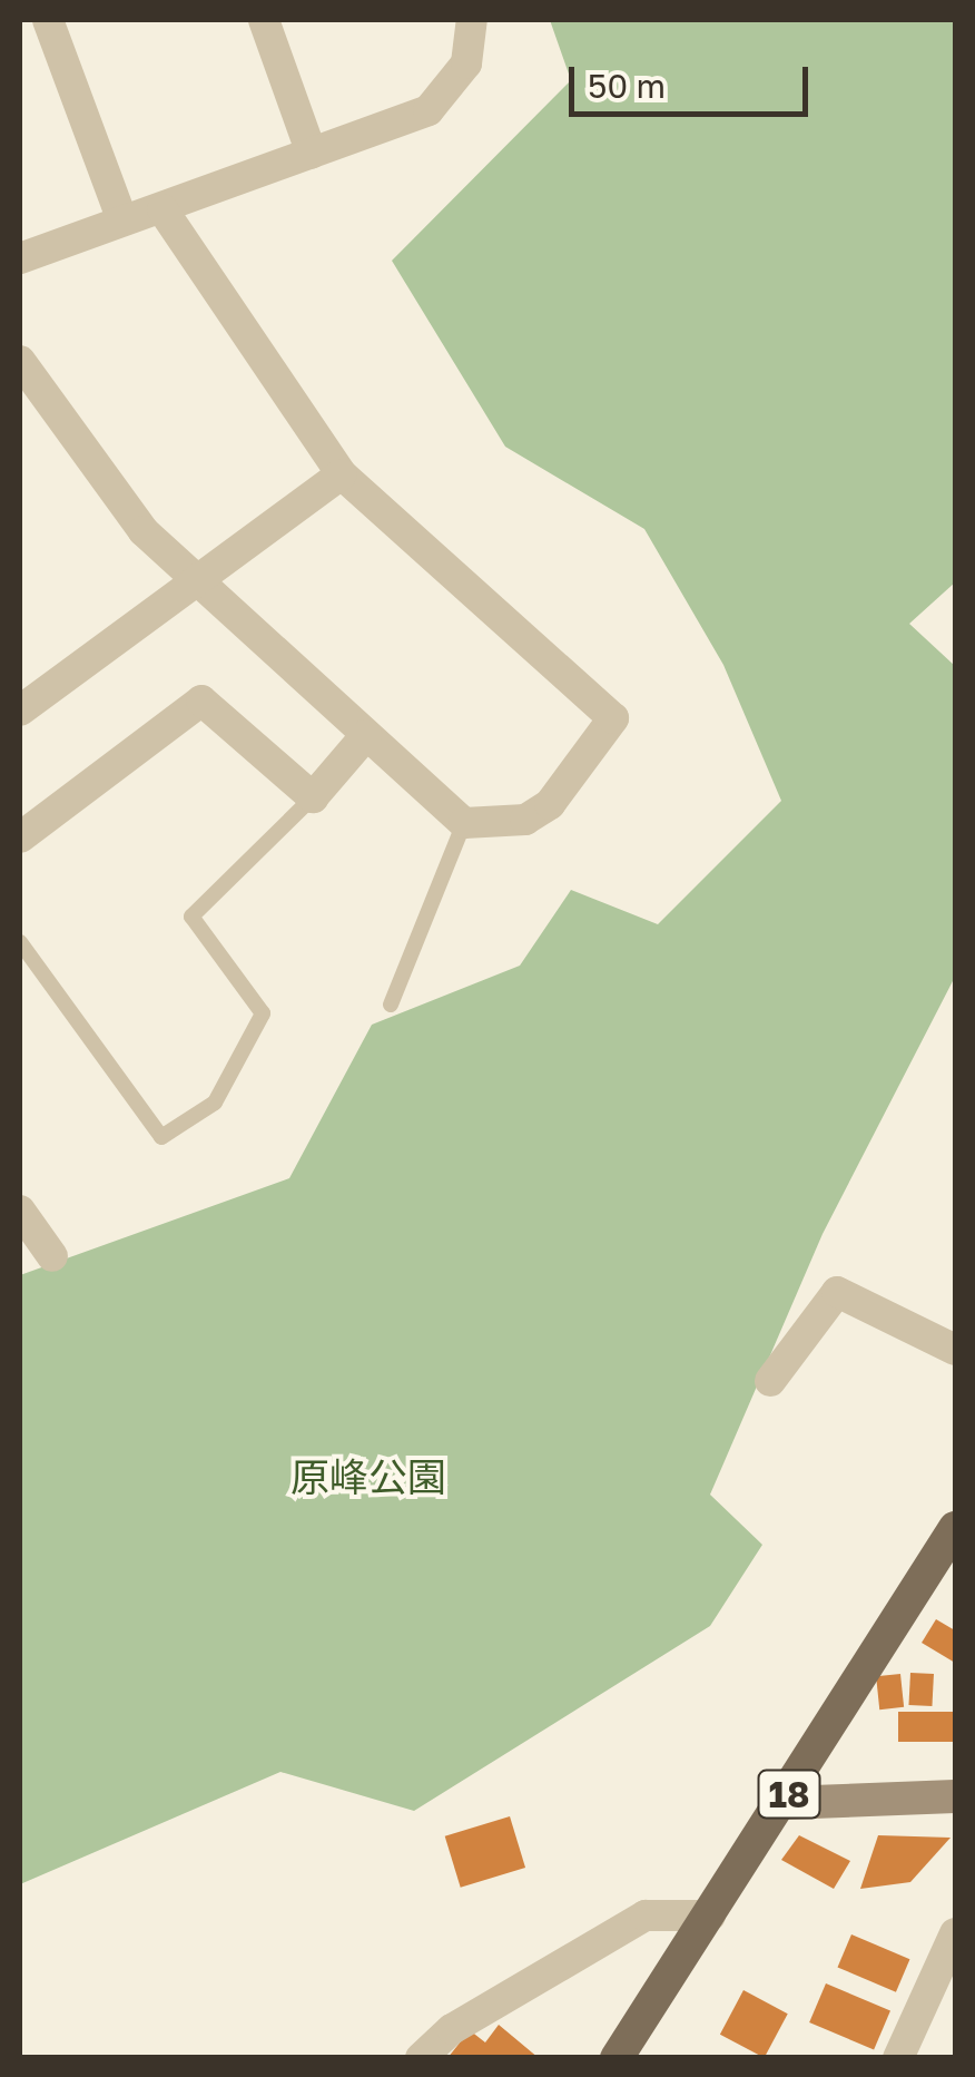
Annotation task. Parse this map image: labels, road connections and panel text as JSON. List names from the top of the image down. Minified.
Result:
{"streets":{"main road":["18"]},"parks":["原峰公園"],"scale_bar":"50 m"}
